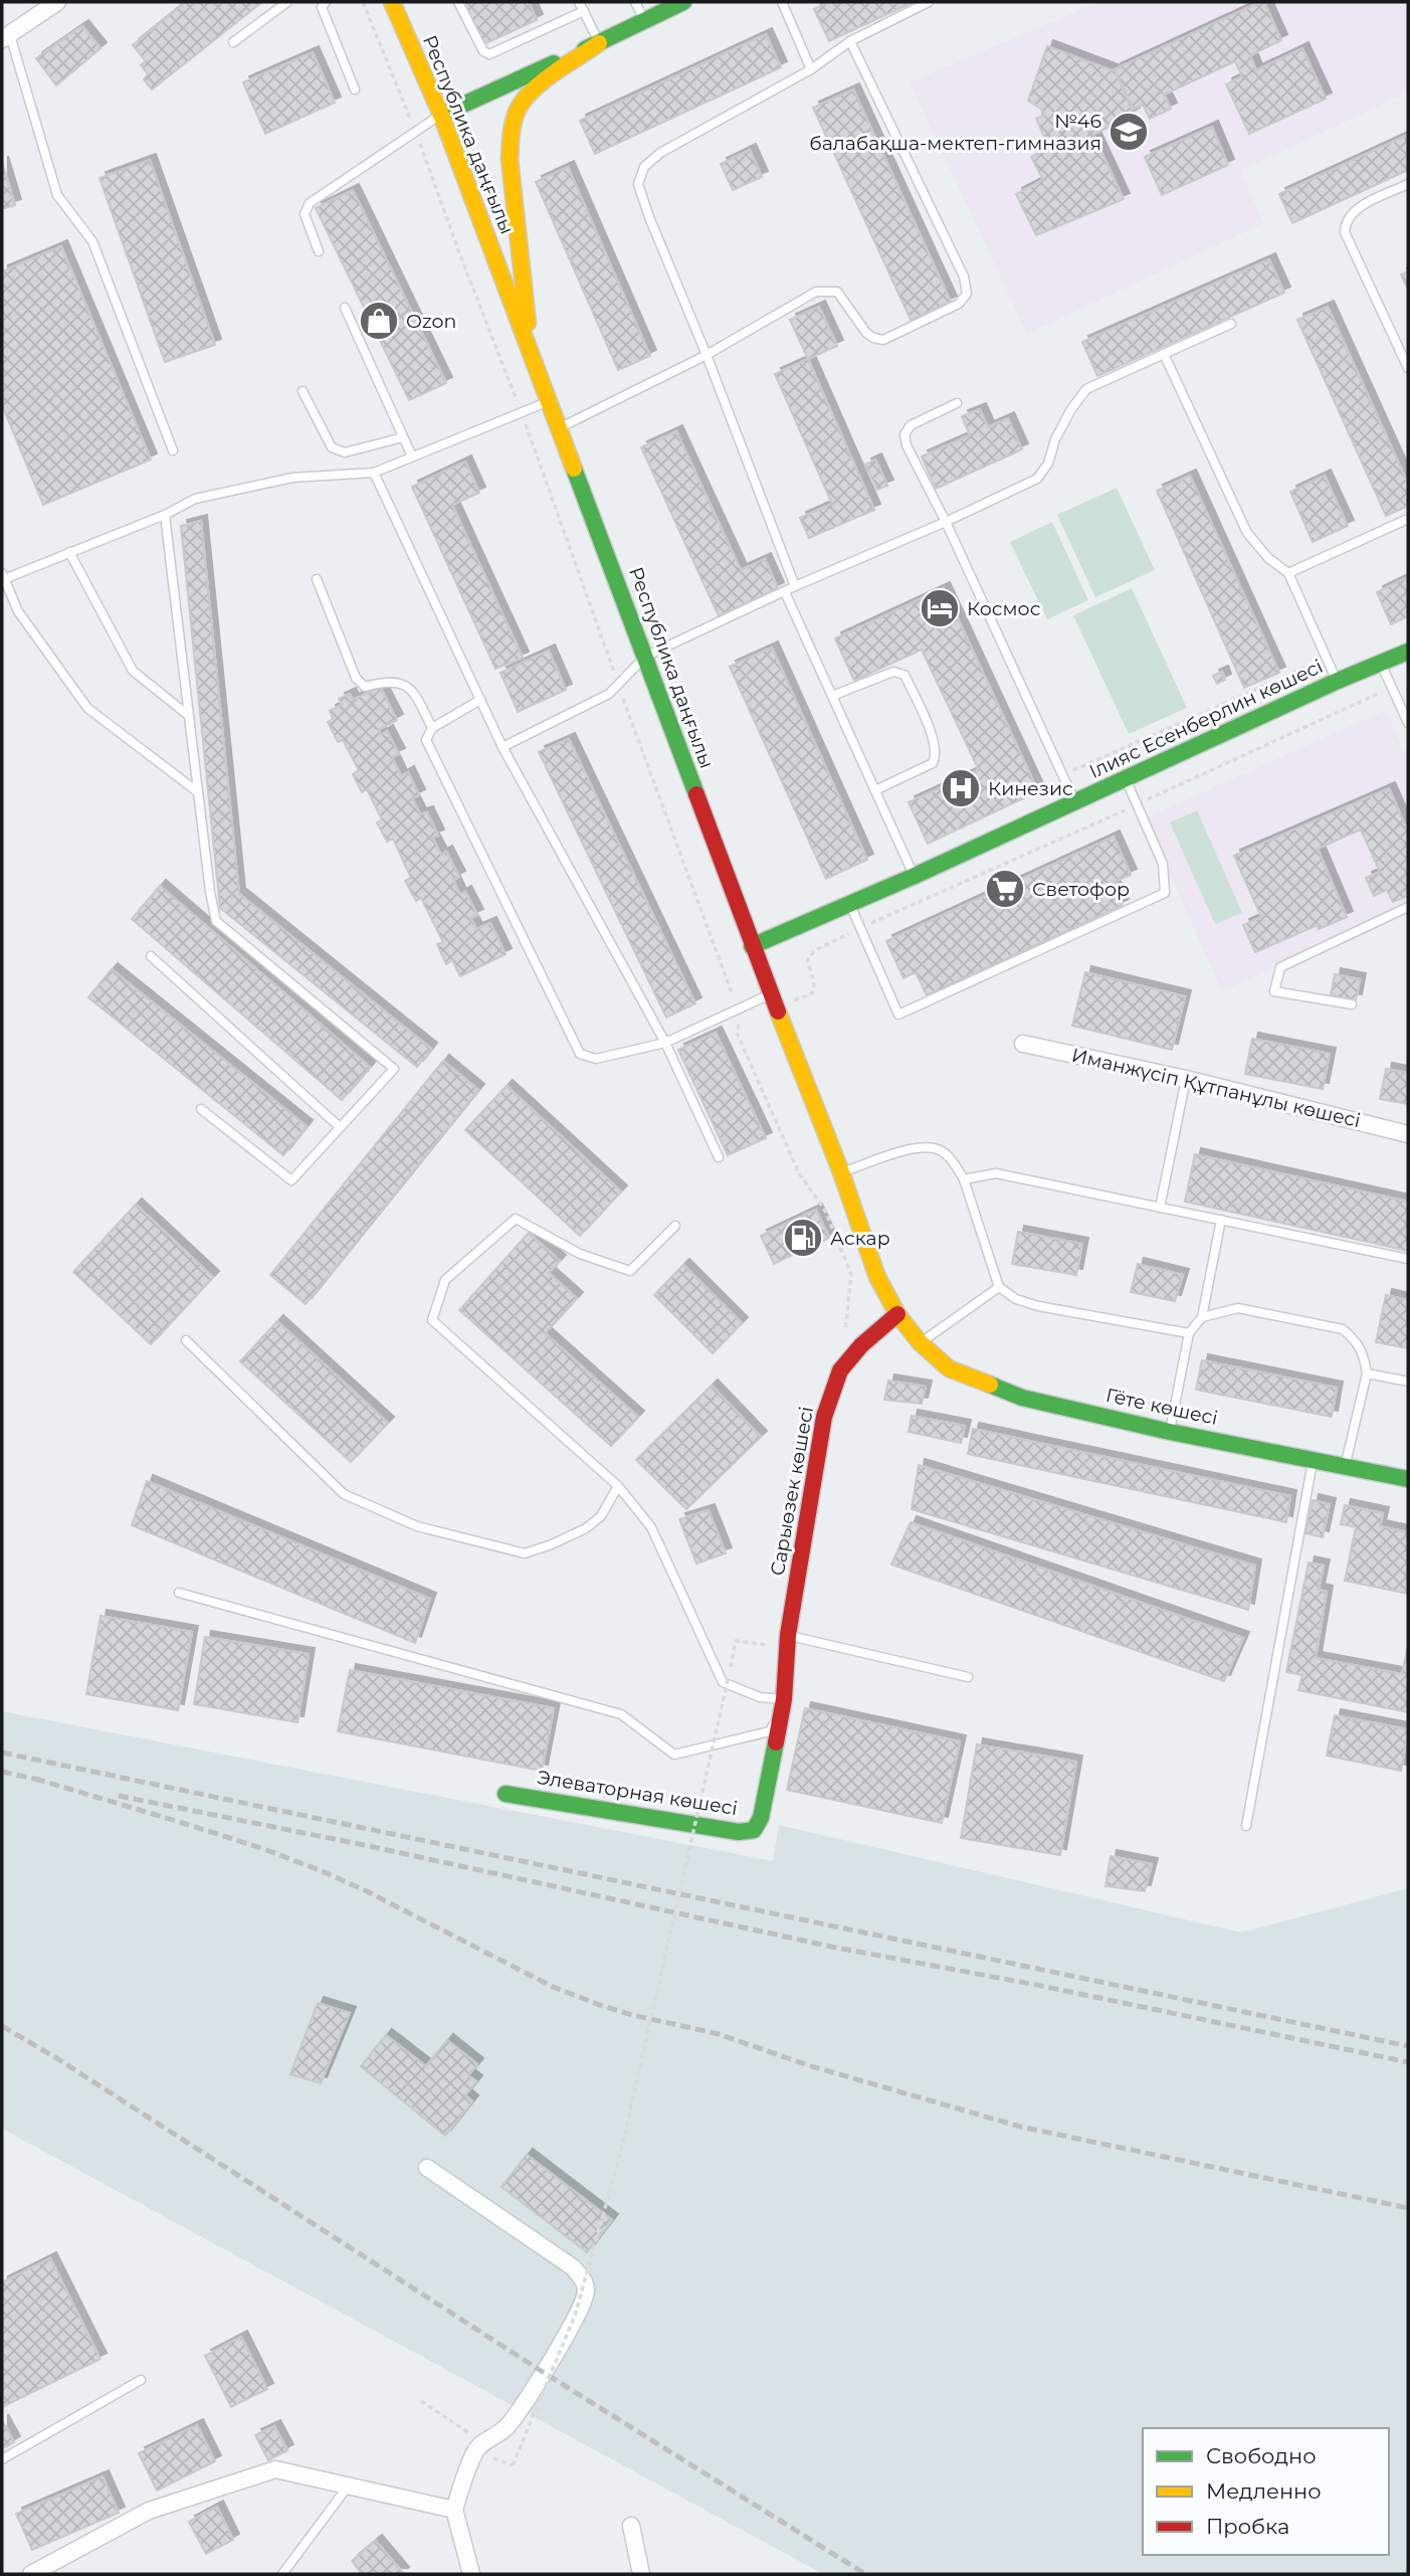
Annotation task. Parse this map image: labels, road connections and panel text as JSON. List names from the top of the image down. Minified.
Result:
{"streets":{"main road":["Республика даңғылы","Ілияс Есенберлин көшесі","Гёте көшесі","Сарыөзек көшесі","Элеваторная көшесі"],"street":["Иманжүсіп Құтпанұлы көшесі"]},"crossings":[["Республика даңғылы","Ілияс Есенберлин көшесі"],["Республика даңғылы","Гёте көшесі"],["Республика даңғылы","Сарыөзек көшесі"],["Сарыөзек көшесі","Элеваторная көшесі"]],"places":{"school or university":["№46 балабақша-мектеп-гимназия"],"shop":["Ozon"],"hotel":["Космос"],"hospital":["Кинезис"],"supermarket":["Светофор"],"fuel station":["Аскар"]},"legend":["Свободно","Медленно","Пробка"]}
